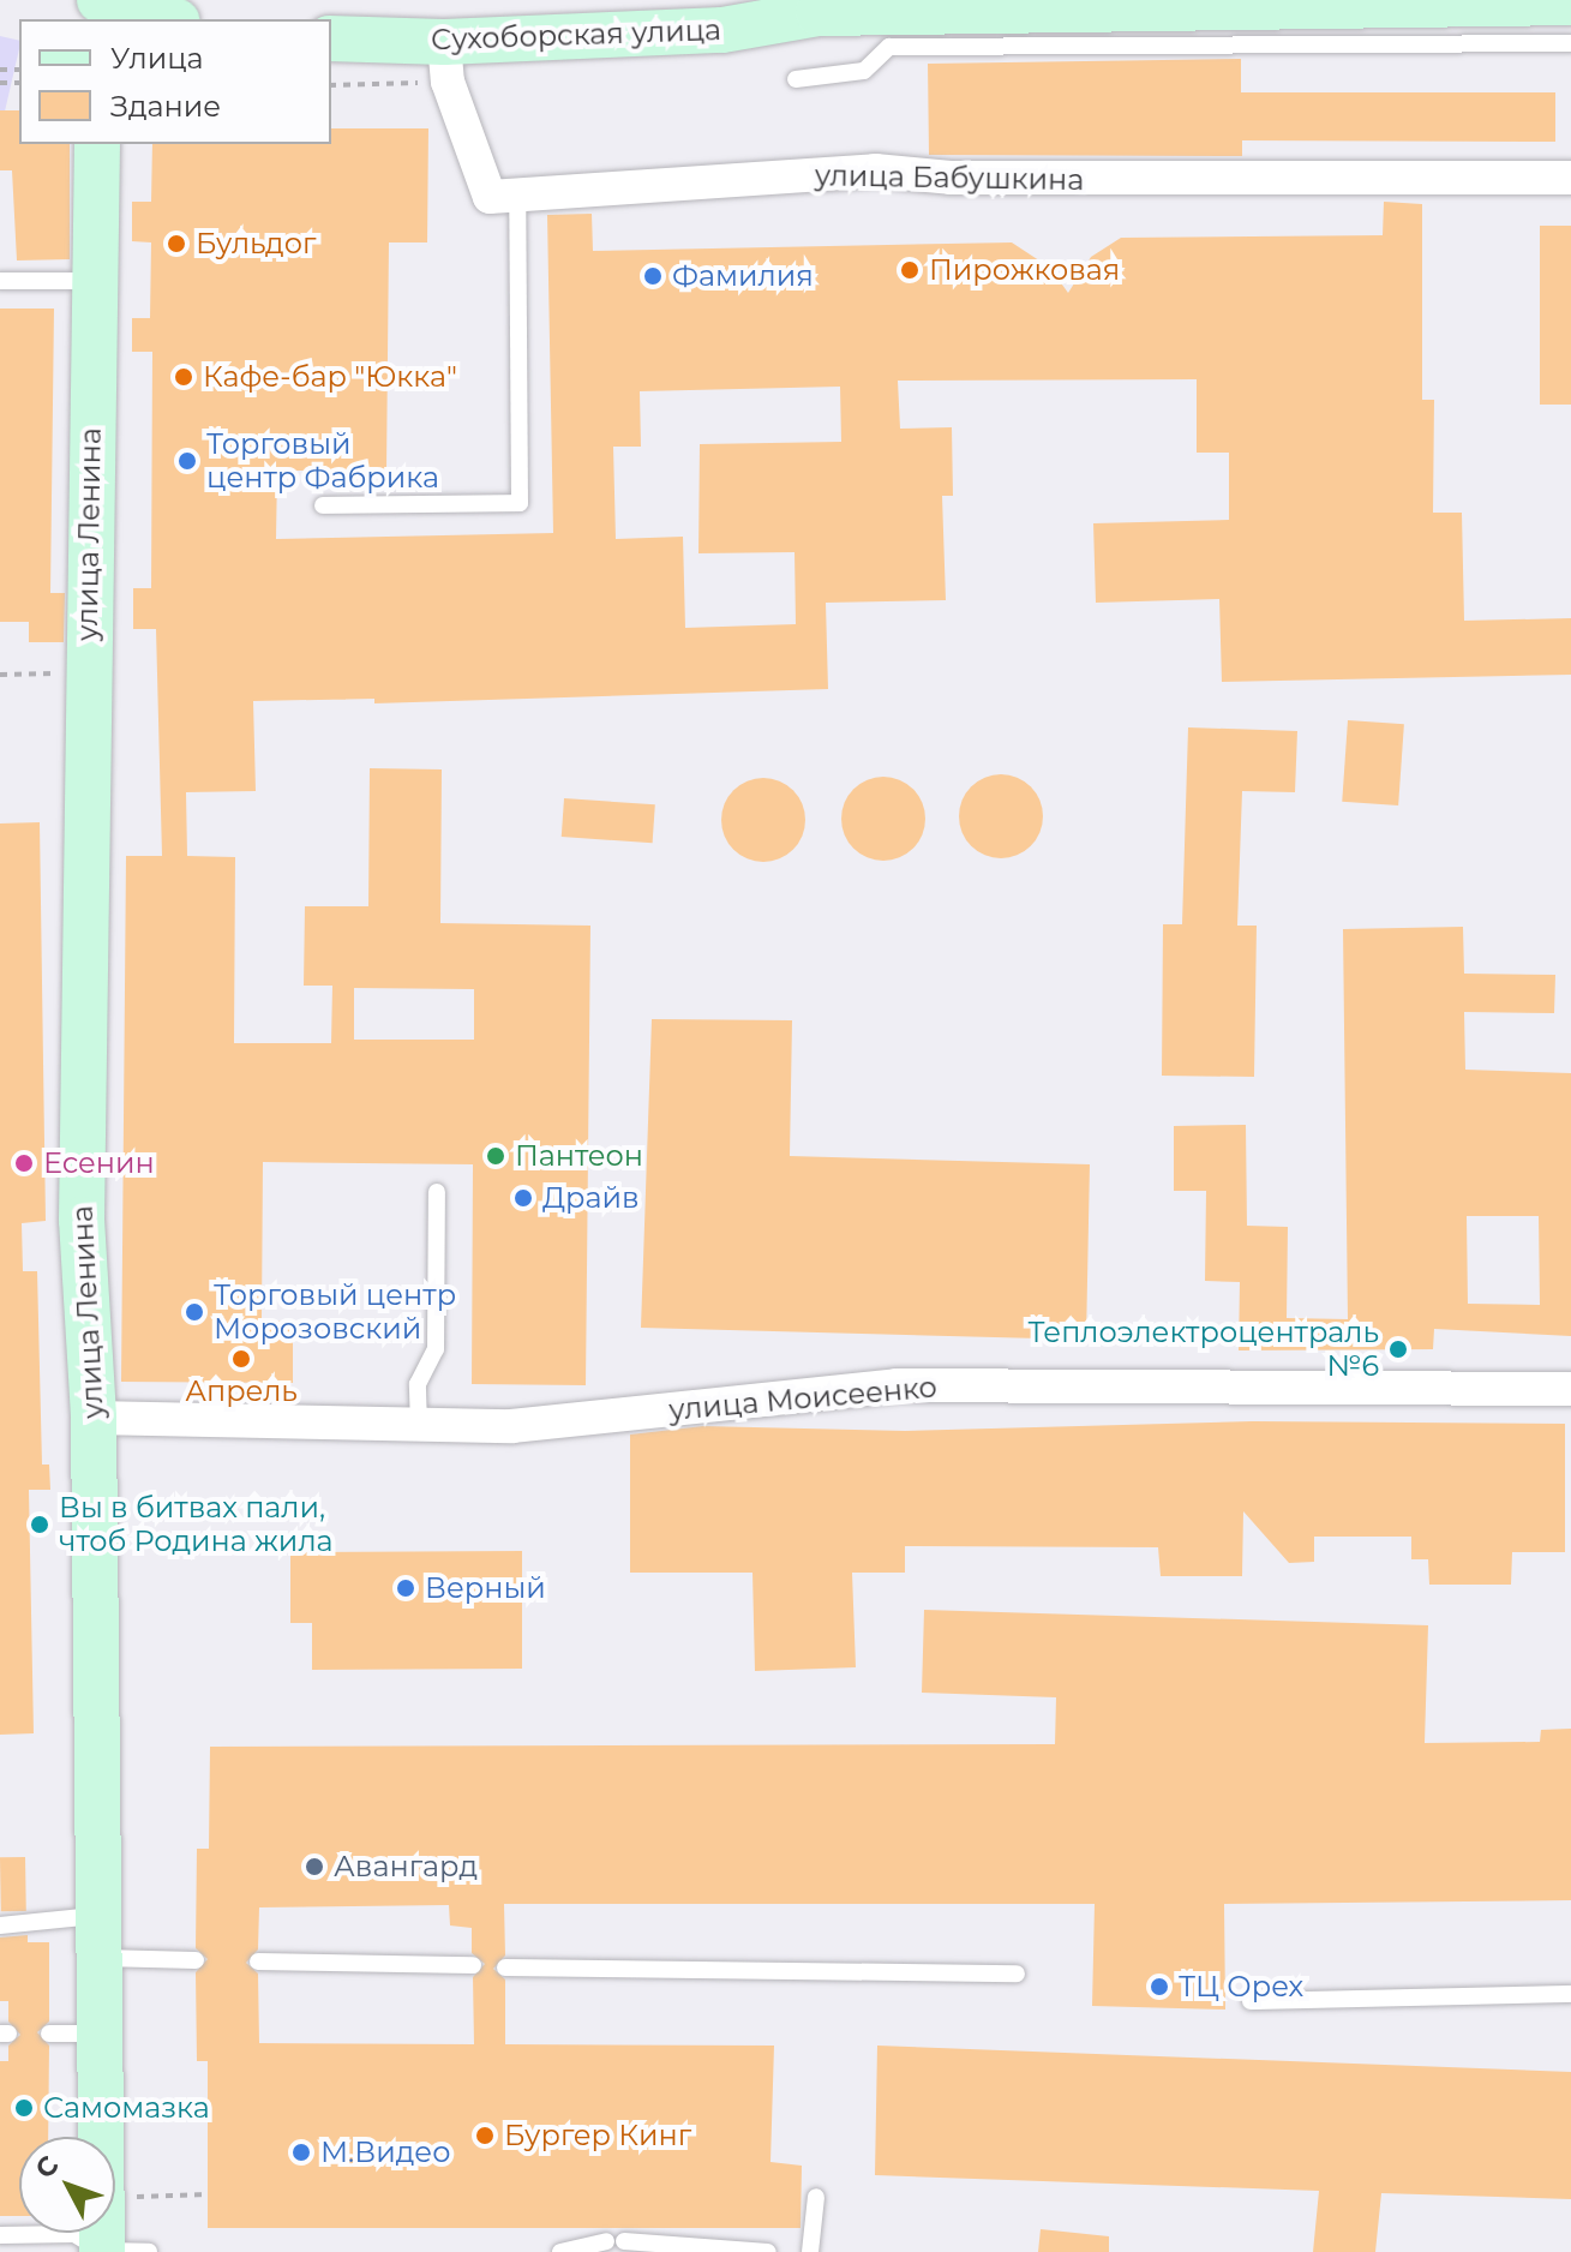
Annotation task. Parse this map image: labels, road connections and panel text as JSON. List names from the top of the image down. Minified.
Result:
{"streets":{"main road":["Сухоборская улица","улица Ленина"],"street":["улица Бабушкина","улица Моисеенко"]},"crossings":[["улица Ленина","улица Моисеенко"]],"places":["Бульдог","Пирожковая","Фамилия","Кафе-бар \"Юкка\"","Торговый центр Фабрика","Пантеон","Есенин","Драйв","Торговый центр Морозовский","Теплоэлектроцентраль №6","Апрель","Вы в битвах пали, чтоб Родина жила","Верный","Авангард","ТЦ Орех","Самомазка","Бургер Кинг","М.Видео"],"legend":["Улица","Здание"],"north":"top left"}
